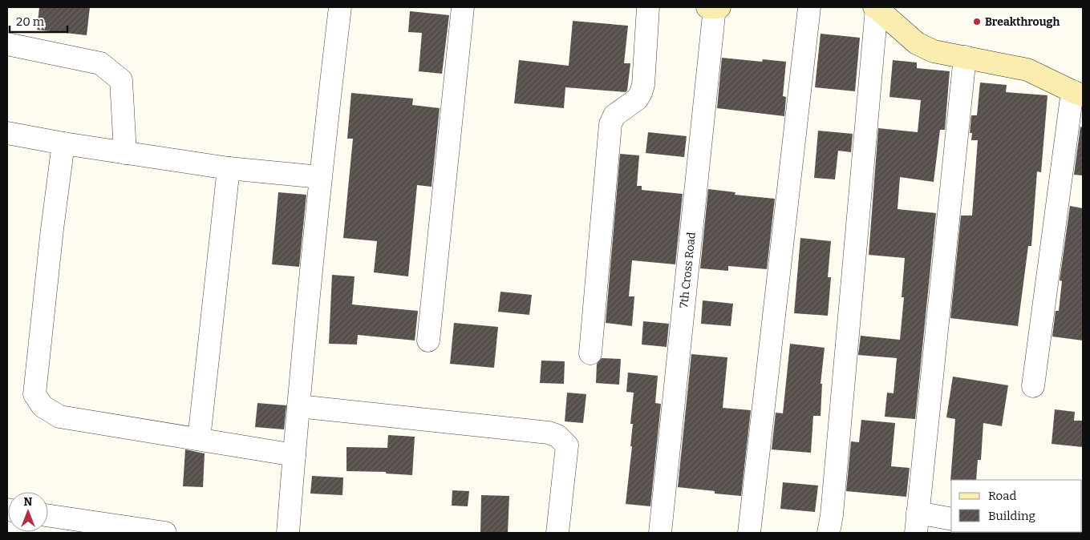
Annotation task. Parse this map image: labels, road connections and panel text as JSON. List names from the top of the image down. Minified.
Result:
{"streets":{"street":["7th Cross Road"]},"places":["Breakthrough"],"legend":["Road","Building"],"scale_bar":"20 m","north":"top"}
